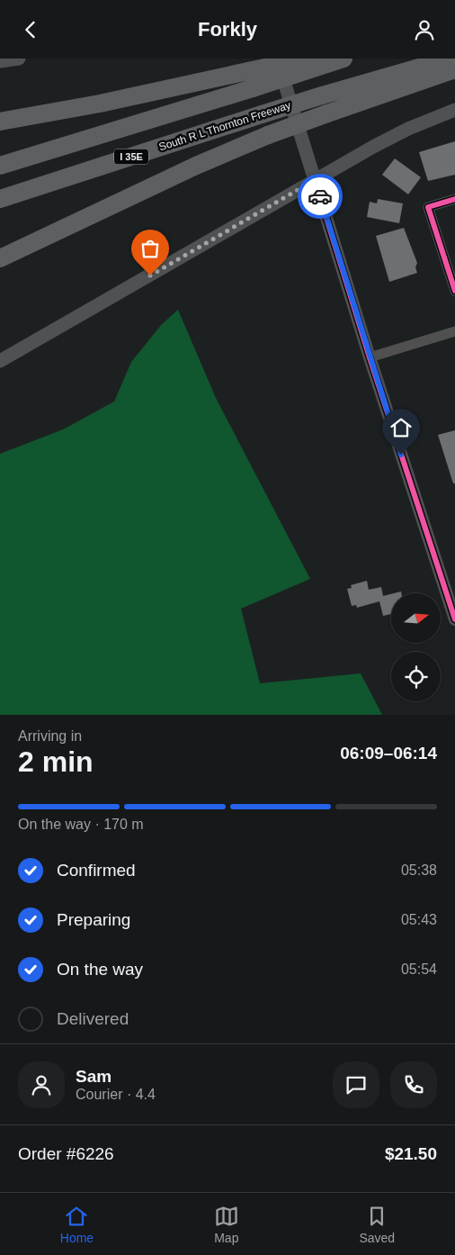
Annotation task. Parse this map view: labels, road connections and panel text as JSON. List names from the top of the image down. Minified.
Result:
{"streets":{"highway":["South R L Thornton Freeway","I 35E"]},"north":"right","page":{"header":"Forkly","heading":["2 min","Arriving in","06:09–06:14"],"panel":["Sam","Courier · 4.4","Order #6226","$21.50"],"bar":"On the way · 170 m","list":[["Confirmed","05:38"],["Preparing","05:43"],["On the way","05:54"],"Delivered"],"tabs":["Home","Map","Saved"]}}
